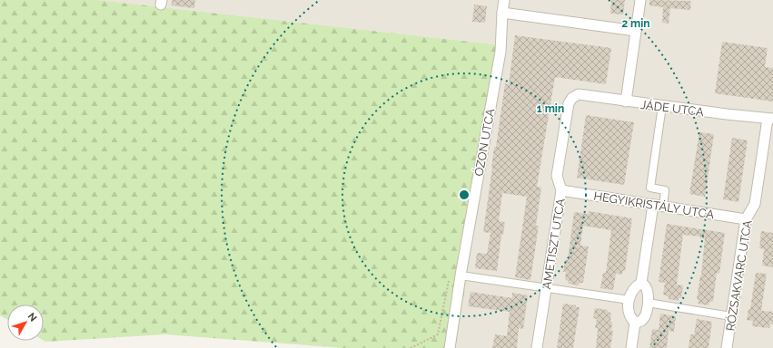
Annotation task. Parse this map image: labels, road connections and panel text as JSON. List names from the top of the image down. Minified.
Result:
{"streets":{"street":["JÁDE UTCA","ÓZON UTCA","HEGYIKRISTÁLY UTCA","AMETISZT UTCA","RÓZSAKVARC UTCA"]},"crossings":[["JÁDE UTCA","AMETISZT UTCA"],["JÁDE UTCA","RÓZSAKVARC UTCA"],["HEGYIKRISTÁLY UTCA","AMETISZT UTCA"],["HEGYIKRISTÁLY UTCA","RÓZSAKVARC UTCA"]],"north":"top right","rings":["2 min","1 min"]}
